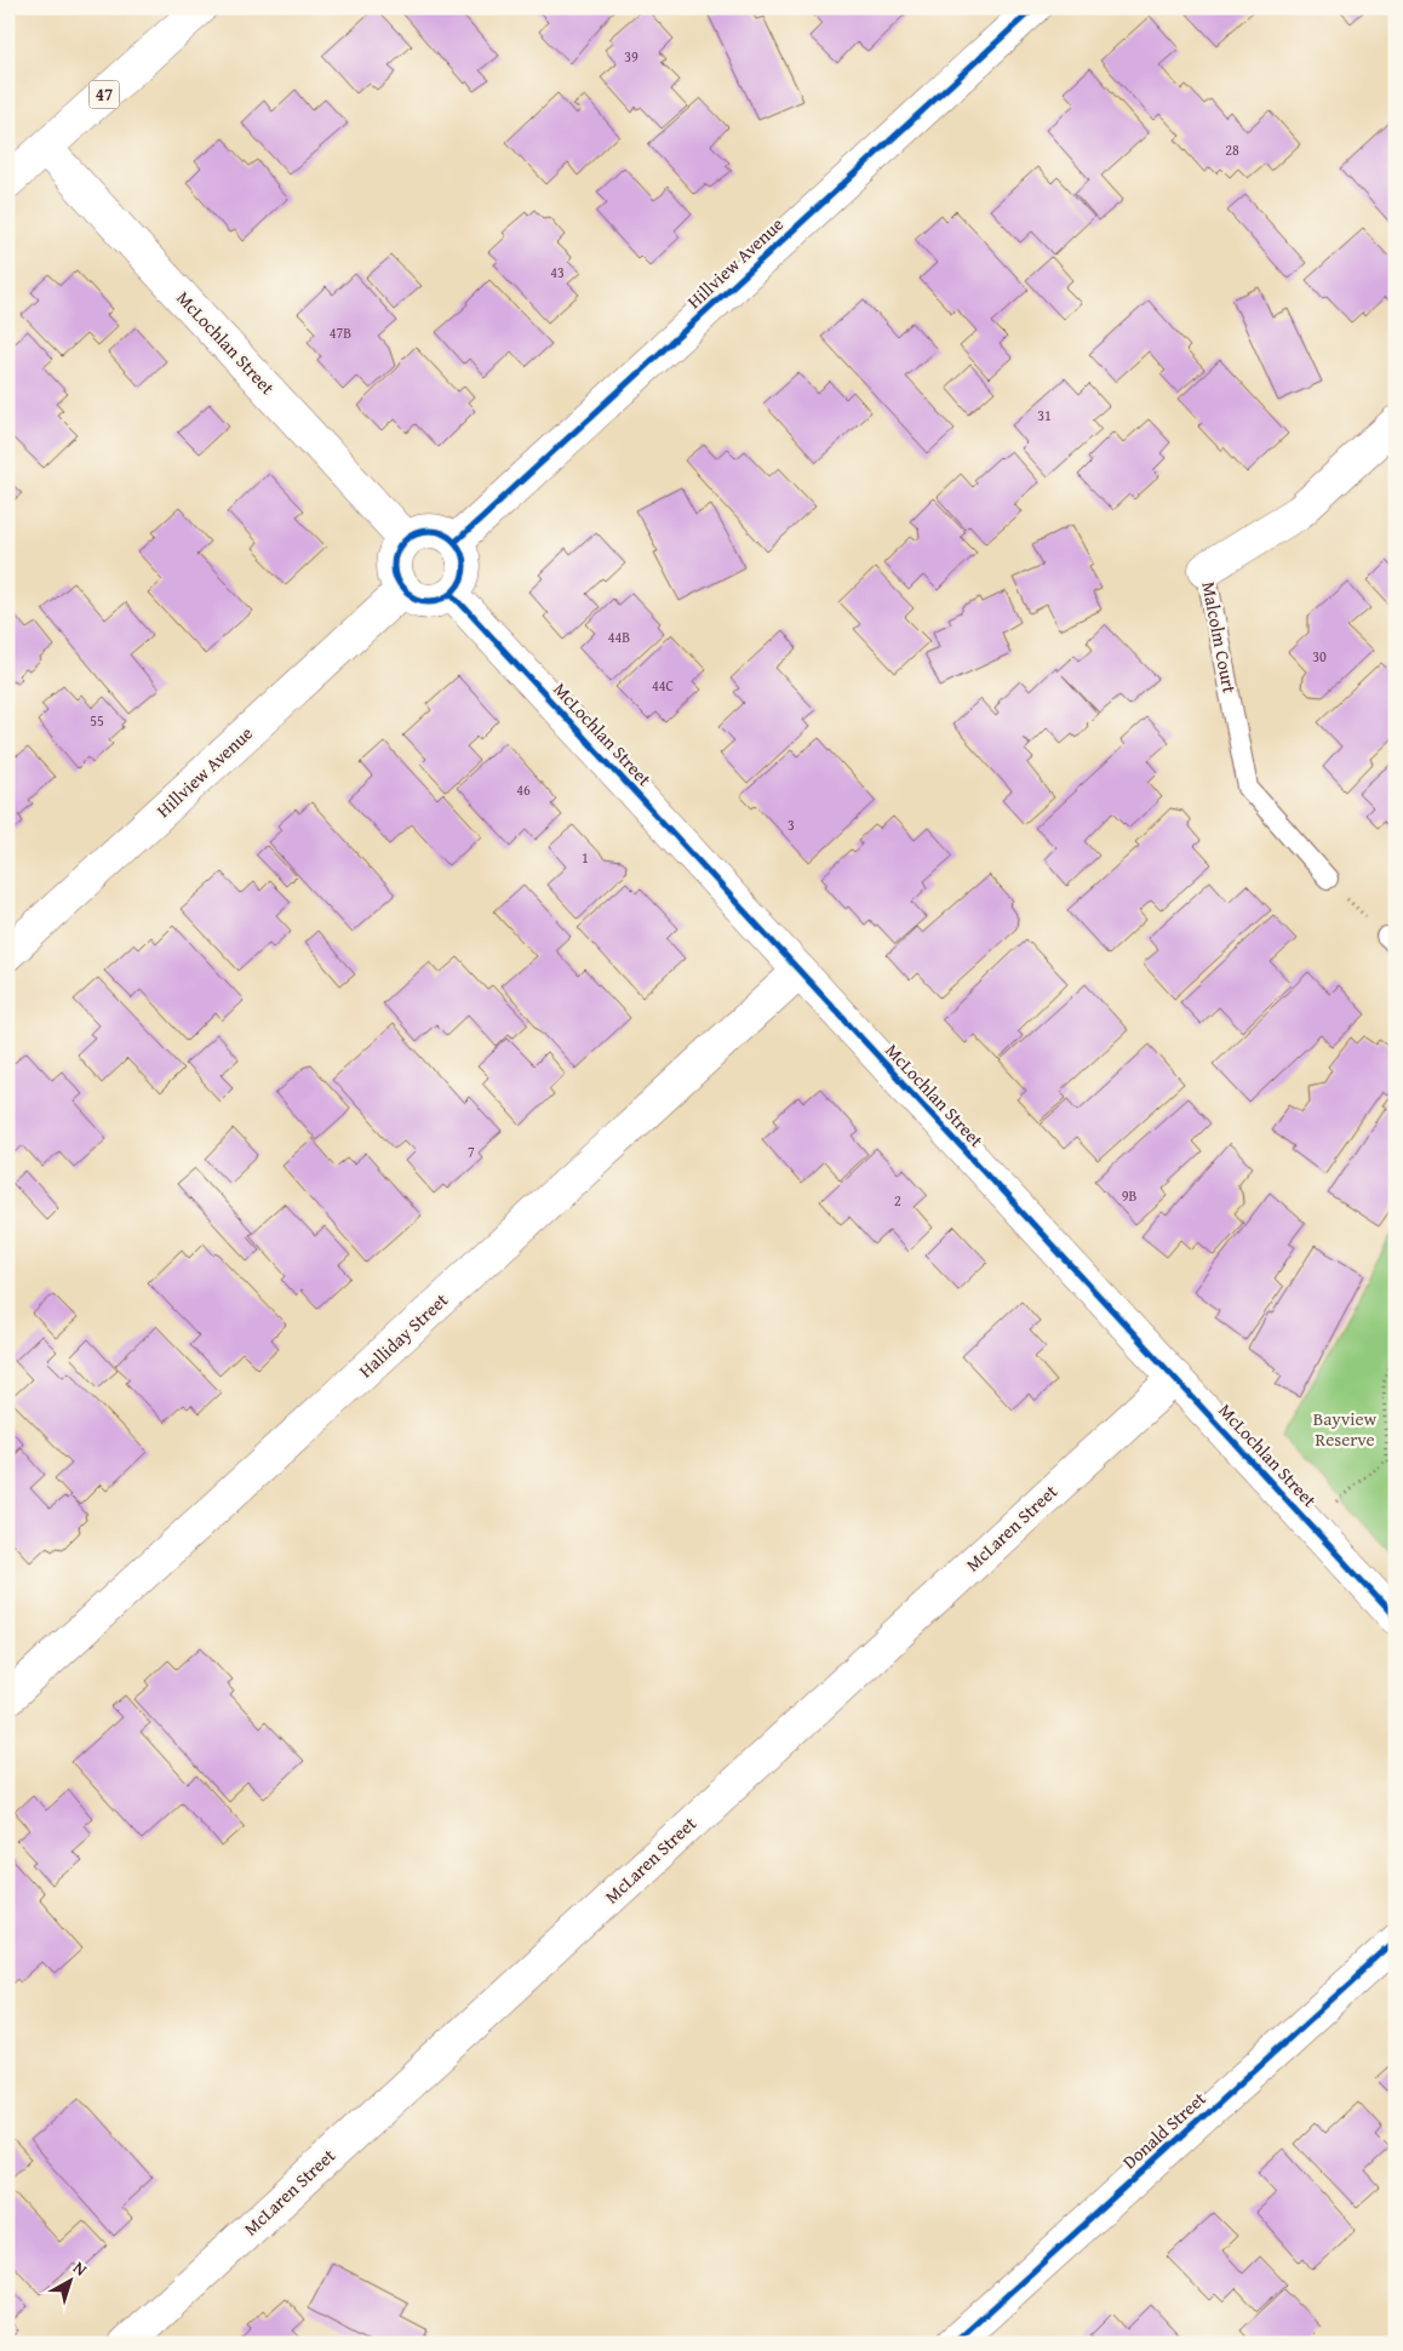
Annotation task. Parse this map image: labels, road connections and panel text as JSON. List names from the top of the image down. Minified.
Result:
{"streets":{"street":["47","Hillview Avenue","McLochlan Street","Malcolm Court","Halliday Street","McLaren Street","Donald Street"]},"crossings":[["47","McLochlan Street"],["Hillview Avenue","McLochlan Street"],["McLochlan Street","Halliday Street"],["McLochlan Street","McLaren Street"]],"parks":["Bayview Reserve"],"house_numbers":["39","28","43","47B","31","44B","30","44C","55","46","3","1","7","9B","2"],"north":"top right"}
